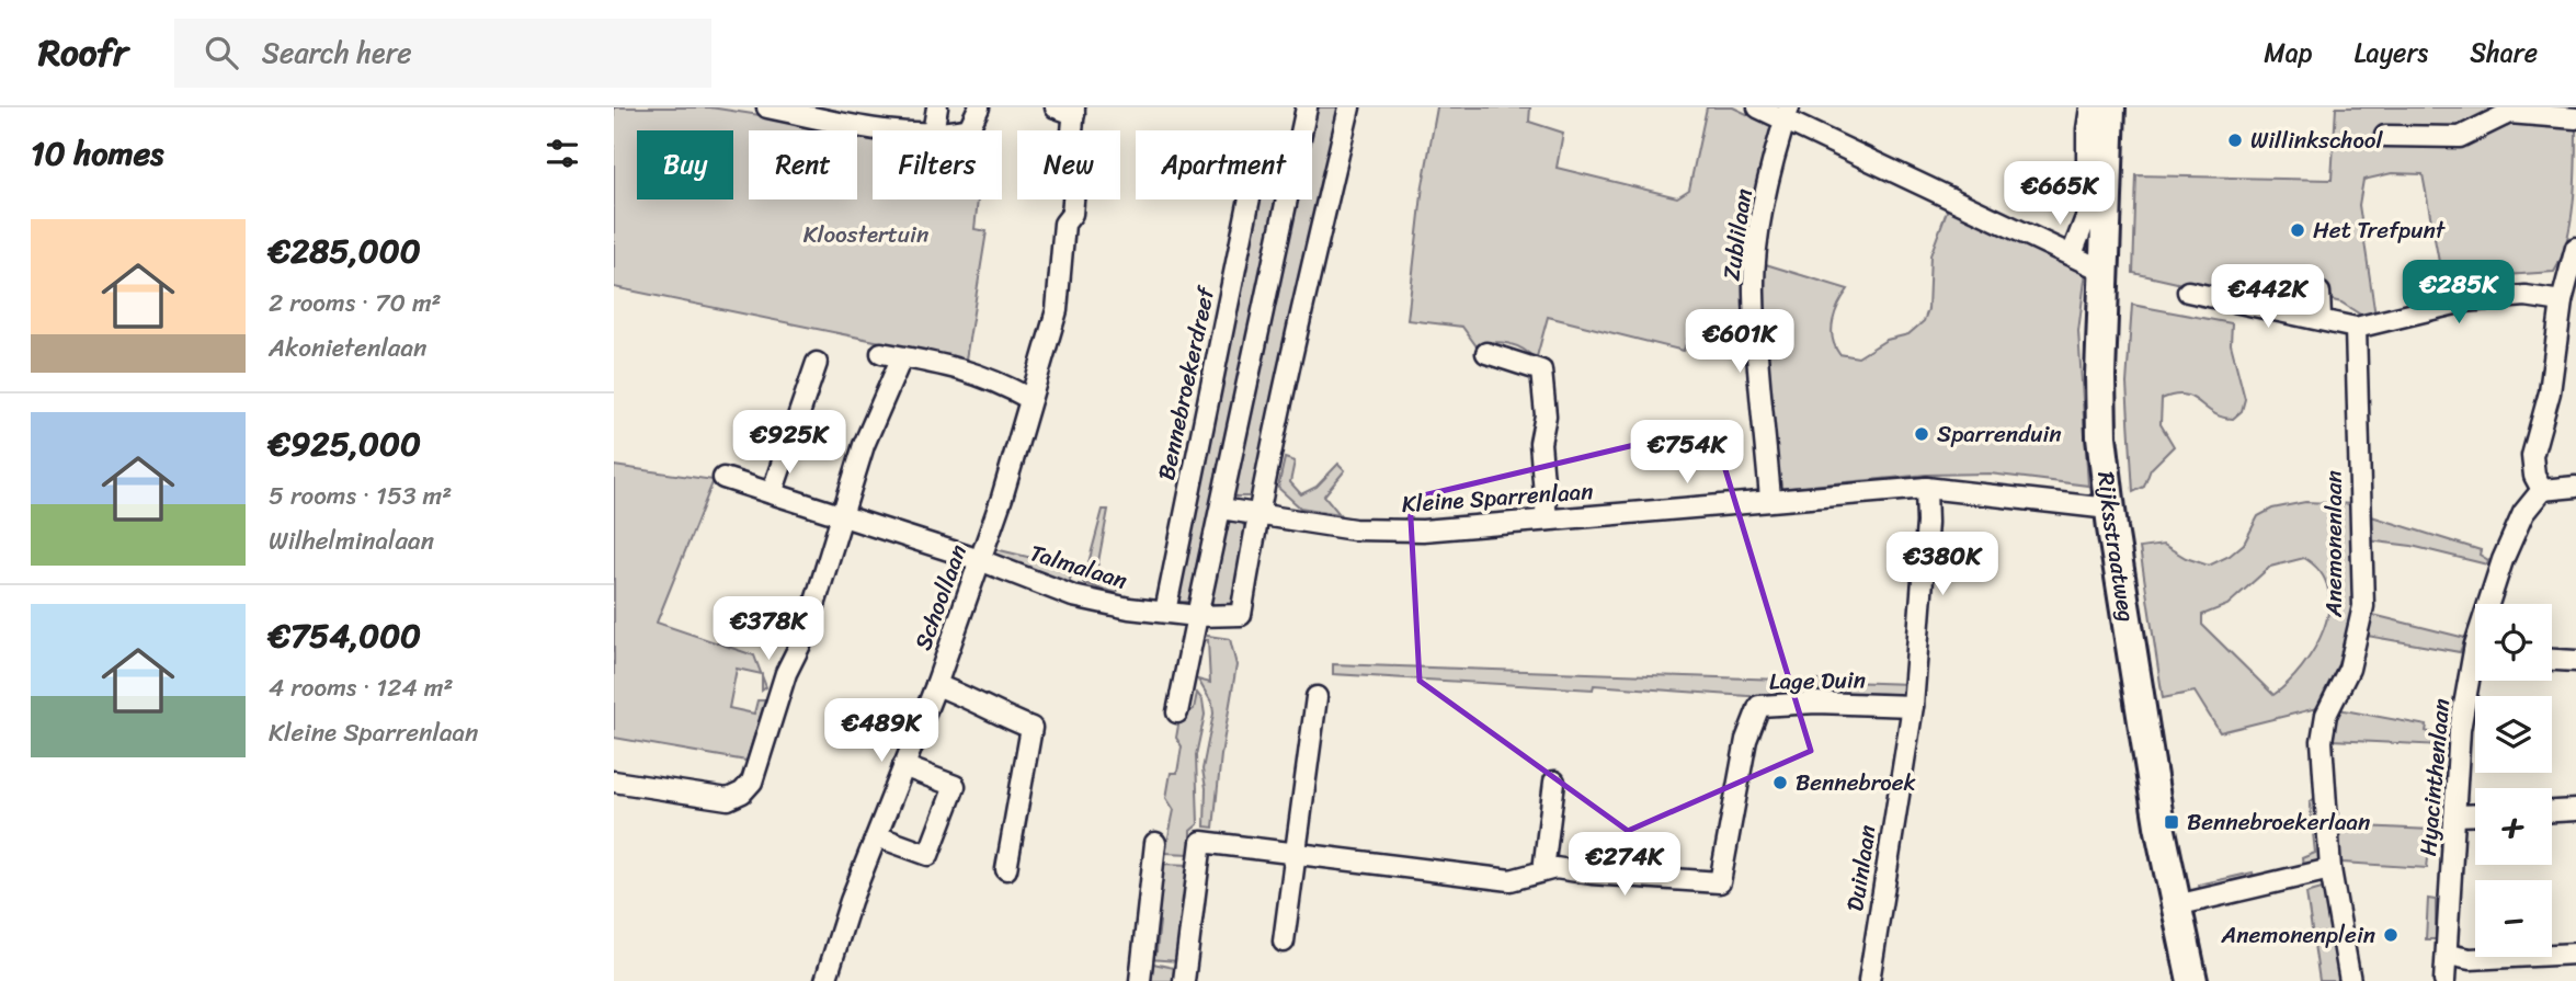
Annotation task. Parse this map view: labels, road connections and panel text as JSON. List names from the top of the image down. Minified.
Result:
{"streets":{"main road":["Rijksstraatweg"],"street":["Zublilaan","Bennebroekerdreef","Kleine Sparrenlaan","Anemonenlaan","Talmalaan","Schoollaan","Lage Duin","Hyacinthenlaan","Duinlaan"]},"crossings":[["Zublilaan","Kleine Sparrenlaan"],["Bennebroekerdreef","Talmalaan"],["Kleine Sparrenlaan","Rijksstraatweg"],["Kleine Sparrenlaan","Duinlaan"],["Talmalaan","Schoollaan"],["Lage Duin","Duinlaan"]],"parks":["Kloostertuin"],"places":{"other":["Willinkschool","Het Trefpunt","Sparrenduin","Bennebroek","Anemonenplein"],"transit":["Bennebroekerlaan"]},"page":{"header":"Roofr","search":"Search here","nav":["Map","Layers","Share"],"heading":"10 homes","chip":["Buy","Rent","Filters","New","Apartment"],"price":["€665K","€285K","€442K","€601K","€925K","€754K","€380K","€378K","€489K","€274K"],"list":[{"name":"€285,000","note":"2 rooms · 70 m² · Akonietenlaan"},{"name":"€925,000","note":"5 rooms · 153 m² · Wilhelminalaan"},{"name":"€754,000","note":"4 rooms · 124 m² · Kleine Sparrenlaan"}],"map_buttons":["+","−"]}}
